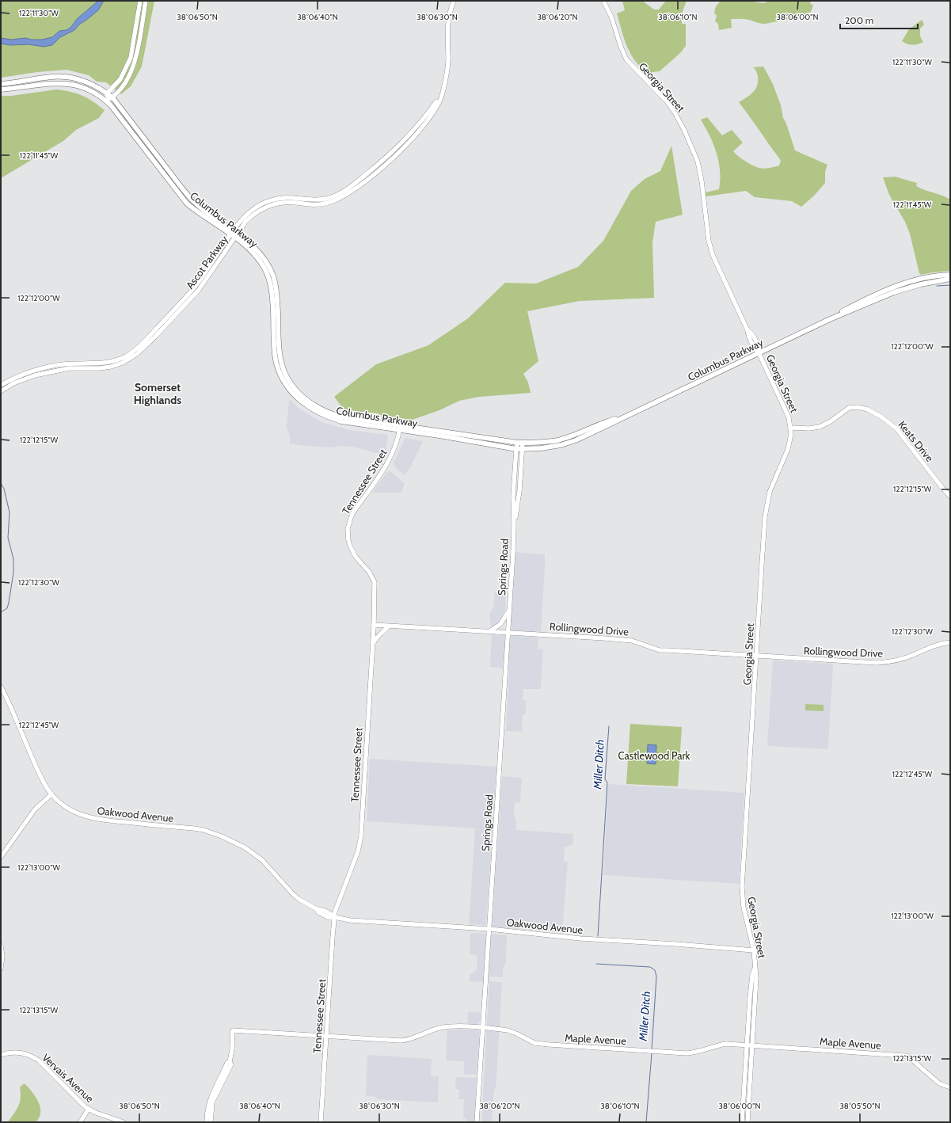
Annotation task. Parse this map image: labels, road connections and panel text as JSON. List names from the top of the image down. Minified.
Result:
{"streets":{"main road":["Georgia Street","Columbus Parkway","Ascot Parkway","Keats Drive","Tennessee Street","Springs Road","Rollingwood Drive","Oakwood Avenue","Maple Avenue","Vervais Avenue"]},"crossings":[["Georgia Street","Columbus Parkway"],["Georgia Street","Keats Drive"],["Georgia Street","Rollingwood Drive"],["Georgia Street","Oakwood Avenue"],["Georgia Street","Maple Avenue"],["Columbus Parkway","Ascot Parkway"],["Columbus Parkway","Tennessee Street"],["Columbus Parkway","Springs Road"],["Tennessee Street","Rollingwood Drive"],["Tennessee Street","Oakwood Avenue"],["Tennessee Street","Maple Avenue"],["Springs Road","Rollingwood Drive"],["Springs Road","Oakwood Avenue"],["Springs Road","Maple Avenue"]],"districts":["Somerset Highlands"],"water":["Miller Ditch"],"parks":["Castlewood Park"],"scale_bar":"200 m","coordinates":["122°11'30\"W","38°06'50\"N","38°06'40\"N","38°06'30\"N","38°06'20\"N","38°06'10\"N","38°06'00\"N","122°11'45\"W","122°12'00\"W","122°12'15\"W","122°12'30\"W","122°12'45\"W","122°13'00\"W","122°13'15\"W","38°05'50\"N"]}
